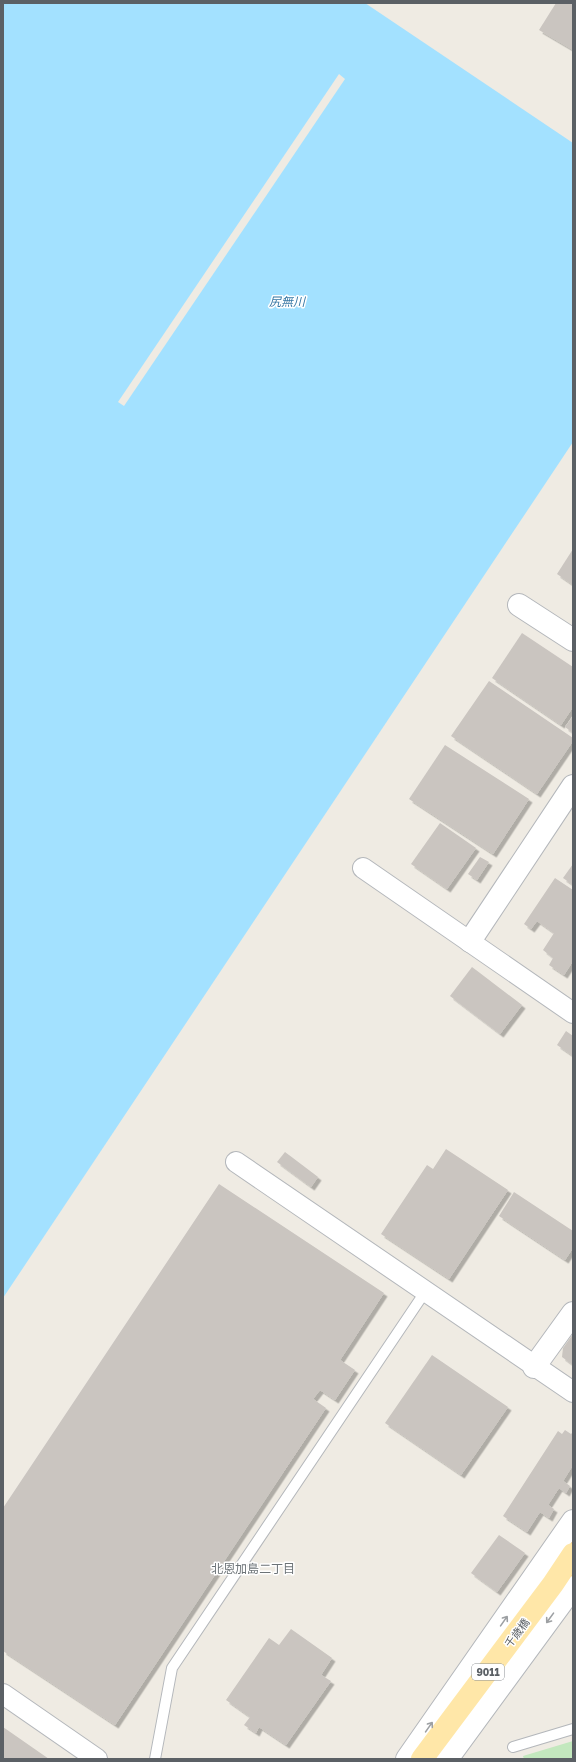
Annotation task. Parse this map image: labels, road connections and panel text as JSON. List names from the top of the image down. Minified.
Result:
{"streets":{"main road":["千歳橋","9011"]},"districts":["北恩加島二丁目"],"water":["尻無川"]}
